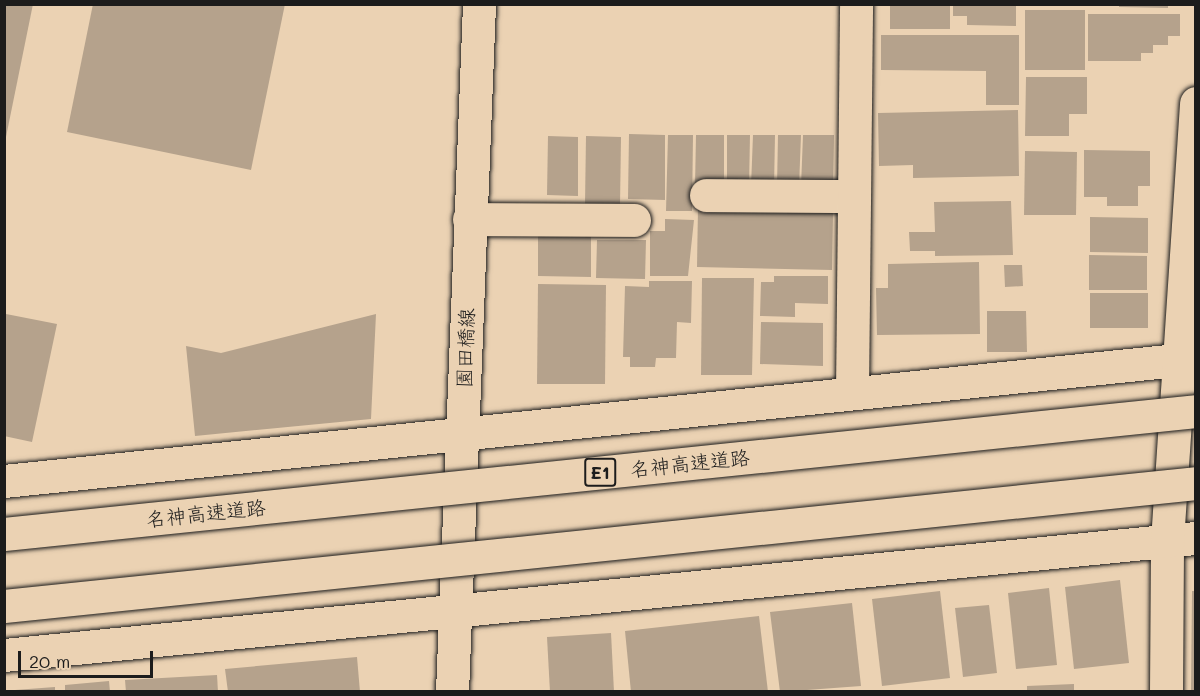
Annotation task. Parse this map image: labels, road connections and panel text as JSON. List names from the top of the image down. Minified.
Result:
{"streets":{"main road":["園田橋線","名神高速道路","E1"]},"scale_bar":"20 m"}
